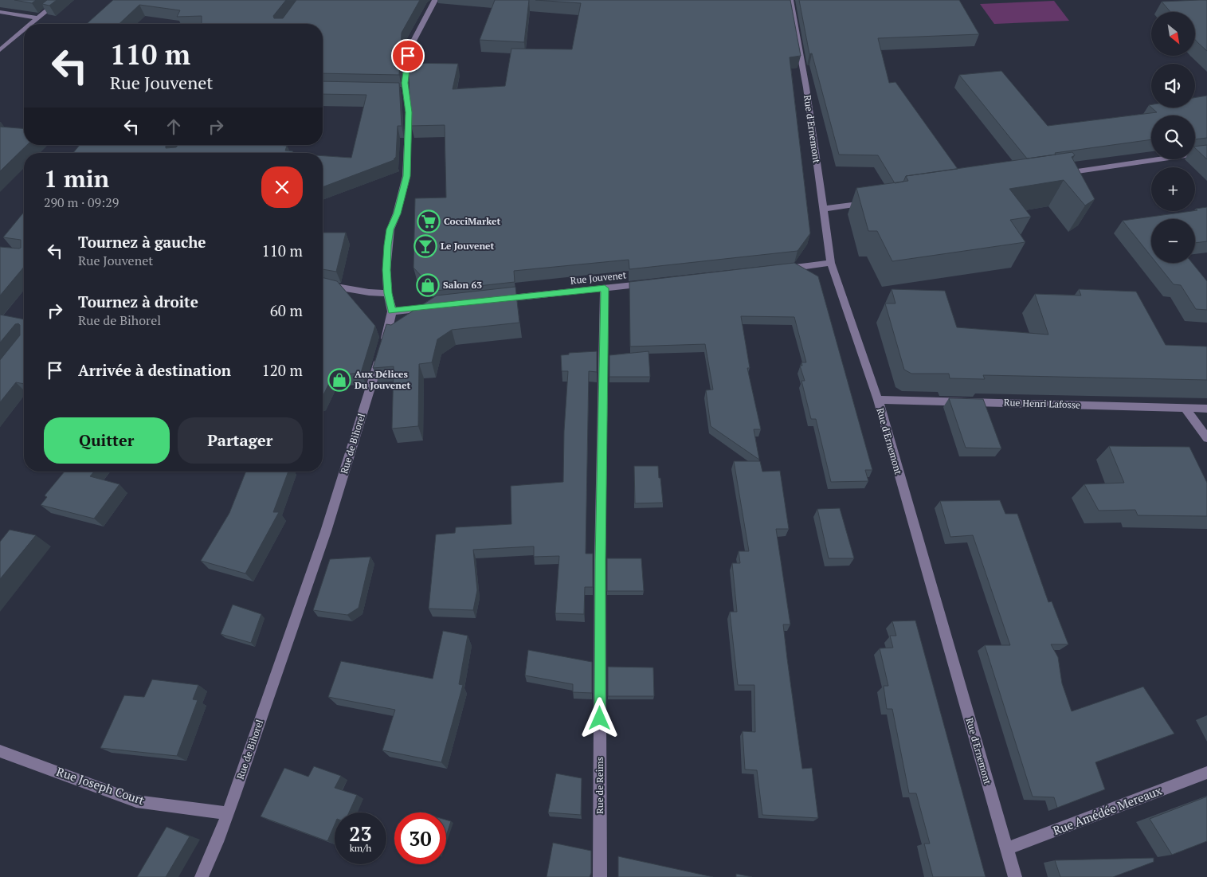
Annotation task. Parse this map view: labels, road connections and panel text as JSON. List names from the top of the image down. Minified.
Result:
{"streets":{"street":["Rue d'Ernemont","Rue Jouvenet","Rue Henri Lafosse","Rue de Bihorel","Rue de Reims","Rue Joseph Court","Rue Amédée Mereaux"]},"crossings":[["Rue d'Ernemont","Rue Henri Lafosse"],["Rue d'Ernemont","Rue Amédée Mereaux"],["Rue Jouvenet","Rue de Reims"],["Rue de Bihorel","Rue Joseph Court"]],"places":{"supermarket":["CocciMarket"],"bar":["Le Jouvenet"],"shop":["Salon 63","Aux Délices Du Jouvenet"]},"north":"bottom right","page":{"map_buttons":["+","−"],"turn":["110 m","Rue Jouvenet"],"heading":["1 min","290 m · 09:29"],"list":[{"name":"Tournez à gauche","note":"Rue Jouvenet","value":"110 m"},{"name":"Tournez à droite","note":"Rue de Bihorel","value":"60 m"},{"name":"Arrivée à destination","value":"120 m"}],"buttons":["Quitter","Partager"],"speed":"23 km/h","limit":"30"}}
